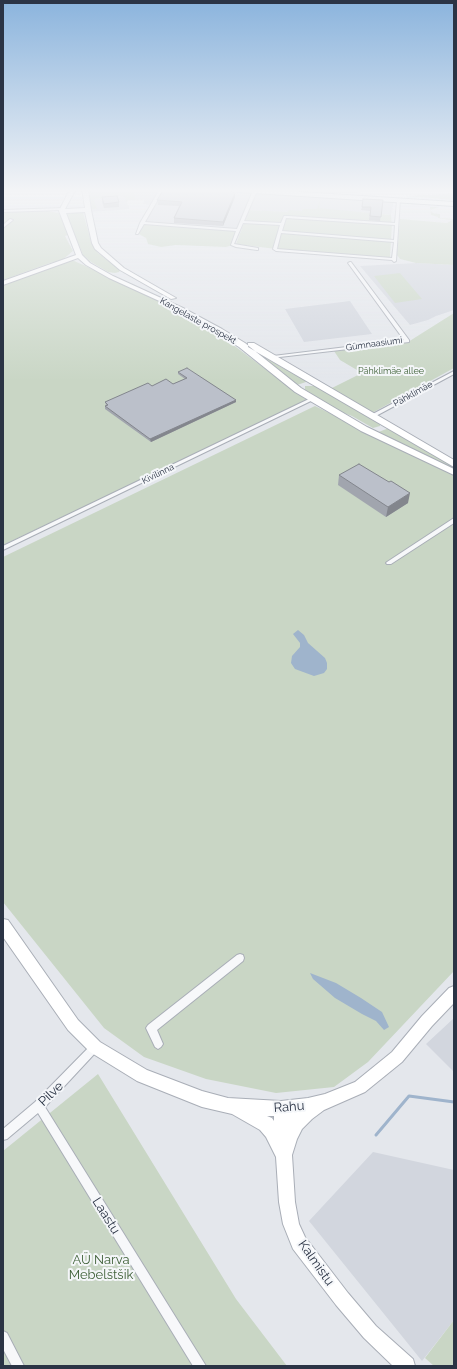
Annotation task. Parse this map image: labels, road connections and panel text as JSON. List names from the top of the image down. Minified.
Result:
{"streets":{"main road":["Kangelaste prospekt","Rahu","Kalmistu"],"street":["Gümnaasiumi","Pähklimäe","Kivilinna","Pilve","Laastu"]},"crossings":[["Kangelaste prospekt","Gümnaasiumi"],["Kangelaste prospekt","Pähklimäe"],["Kangelaste prospekt","Kivilinna"],["Pilve","Rahu"],["Pilve","Laastu"],["Rahu","Kalmistu"]],"parks":["Pähklimäe allee","AÜ Narva Mebelštšik"]}
